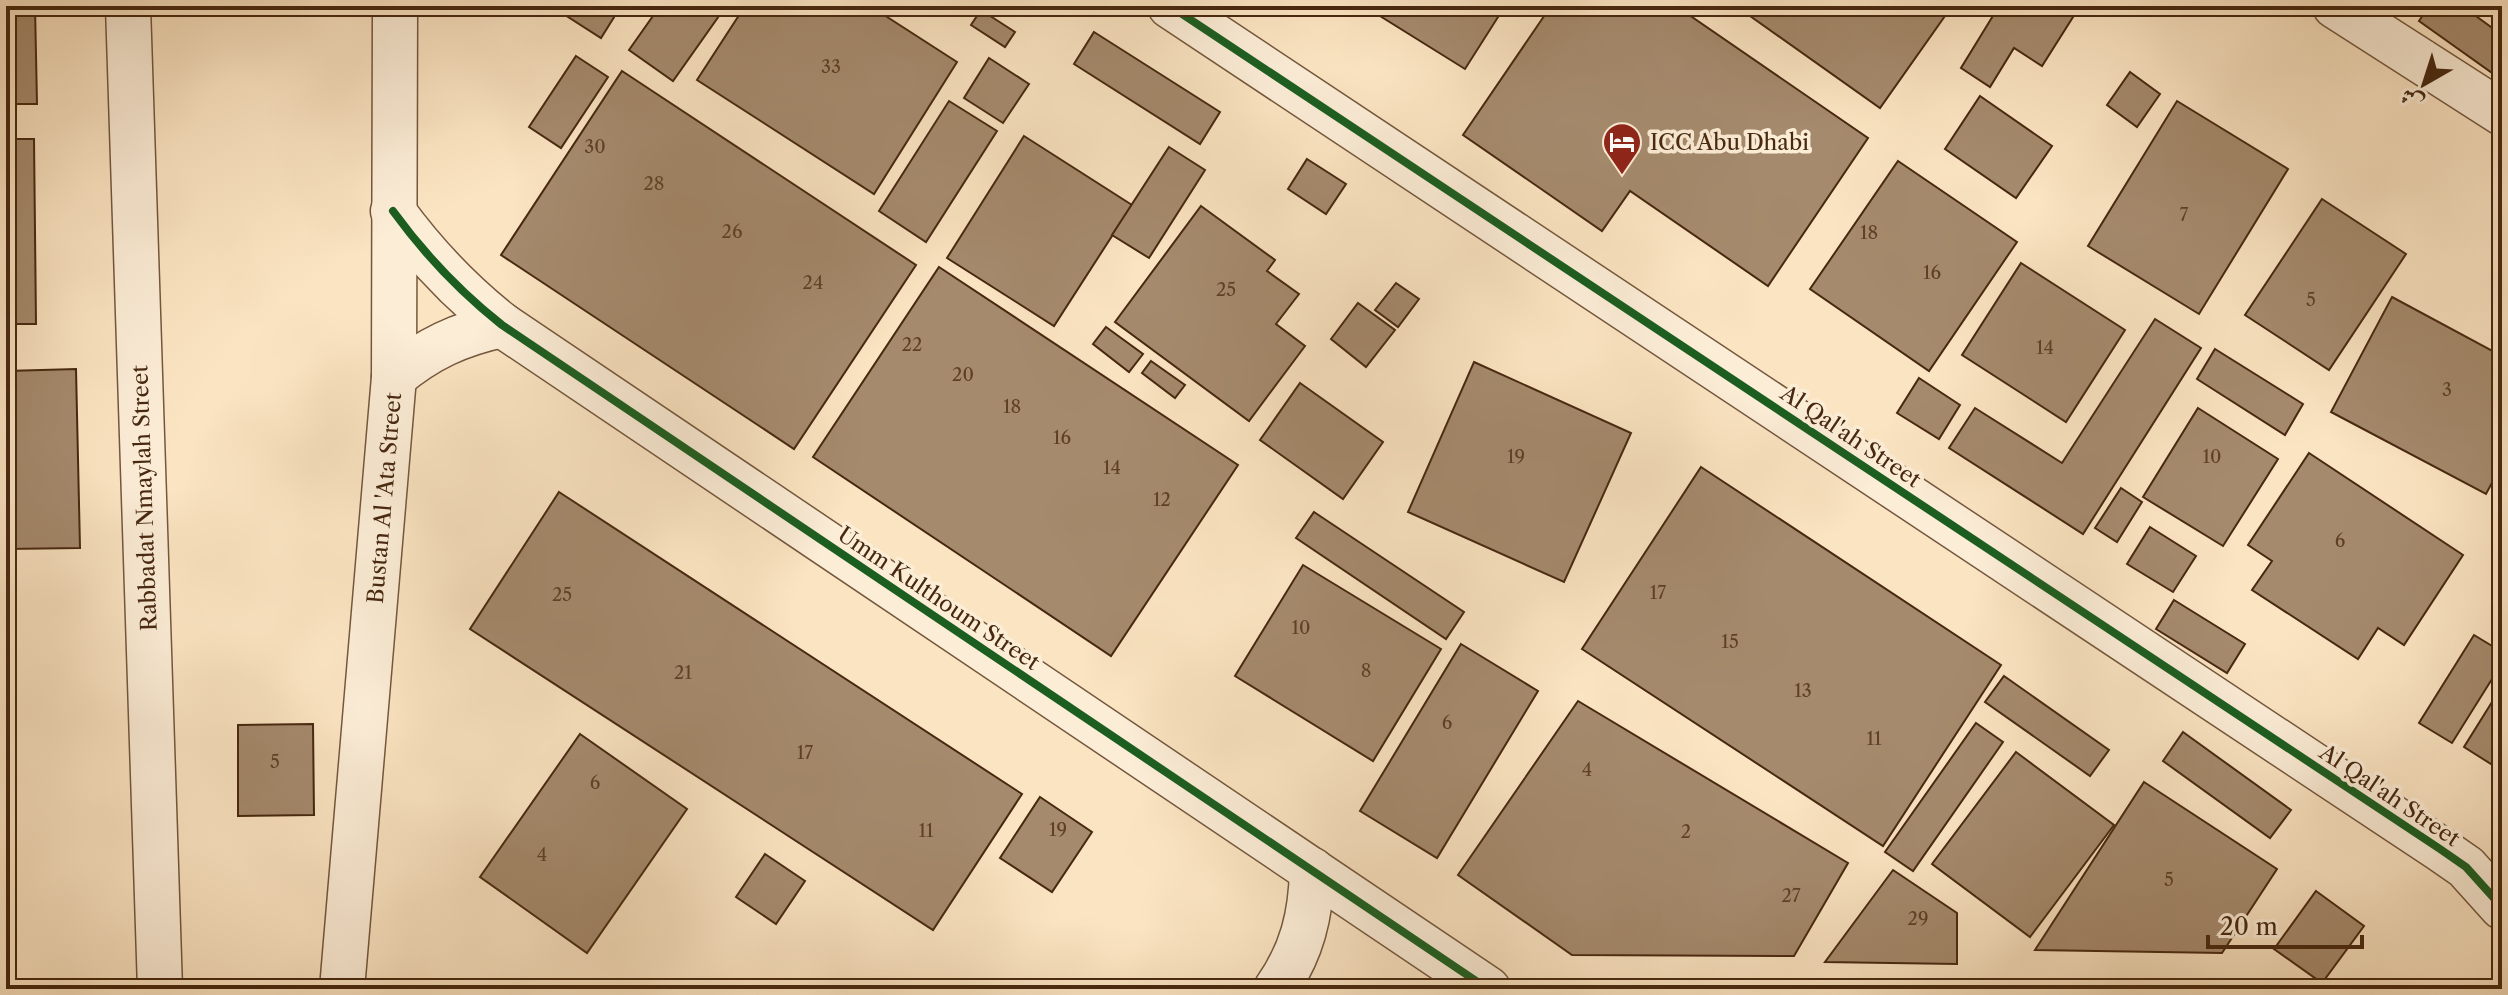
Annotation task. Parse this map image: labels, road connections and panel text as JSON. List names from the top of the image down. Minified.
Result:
{"streets":{"street":["Al Qal'ah Street","Rabbadat Nmaylah Street","Bustan Al 'Ata Street","Umm Kulthoum Street"]},"crossings":[["Bustan Al 'Ata Street","Umm Kulthoum Street"]],"places":{"hotel":["ICC Abu Dhabi"]},"house_numbers":["33","30","28","7","26","18","16","24","25","5","22","14","20","3","18","16","19","10","14","12","6","17","25","10","15","8","21","13","6","11","17","5","4","6","19","11","2","4","5","27","29"],"scale_bar":"20 m","north":"bottom left"}
